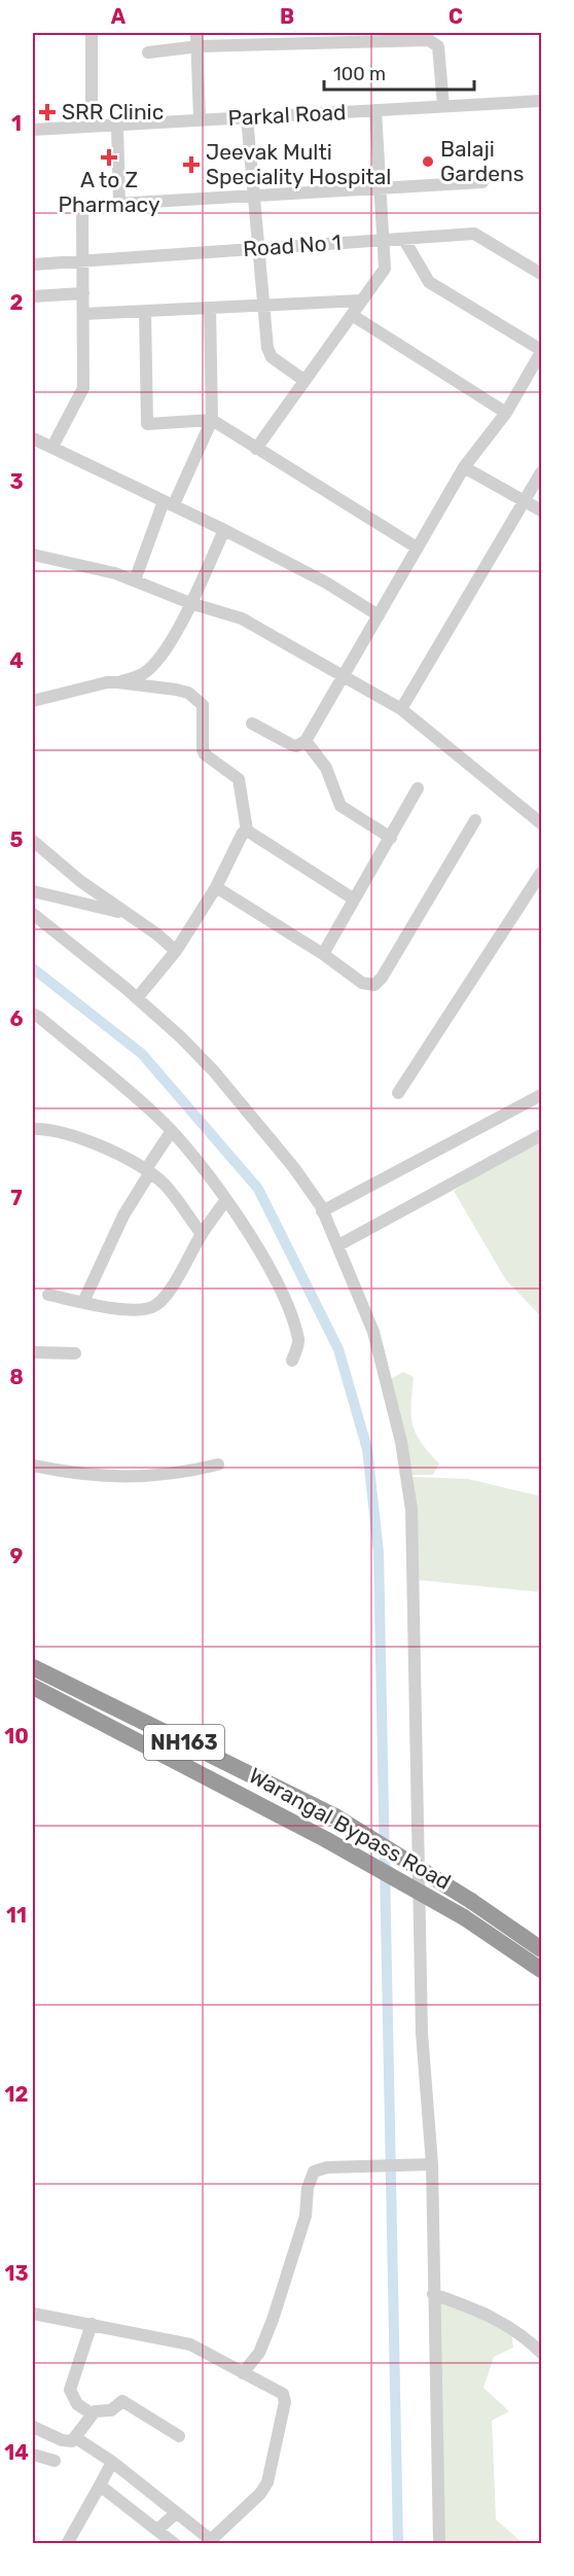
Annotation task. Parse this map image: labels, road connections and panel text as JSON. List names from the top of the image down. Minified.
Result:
{"streets":{"highway":["NH163","Warangal Bypass Road"],"street":["Parkal Road","Road No 1"]},"places":{"health":["SRR Clinic","A to Z Pharmacy","Jeevak Multi Speciality Hospital"],"other":["Balaji Gardens"]},"scale_bar":"100 m","grid":{"columns":["A","B","C"],"rows":["1","2","3","4","5","6","7","8","9","10","11","12","13","14"]}}
